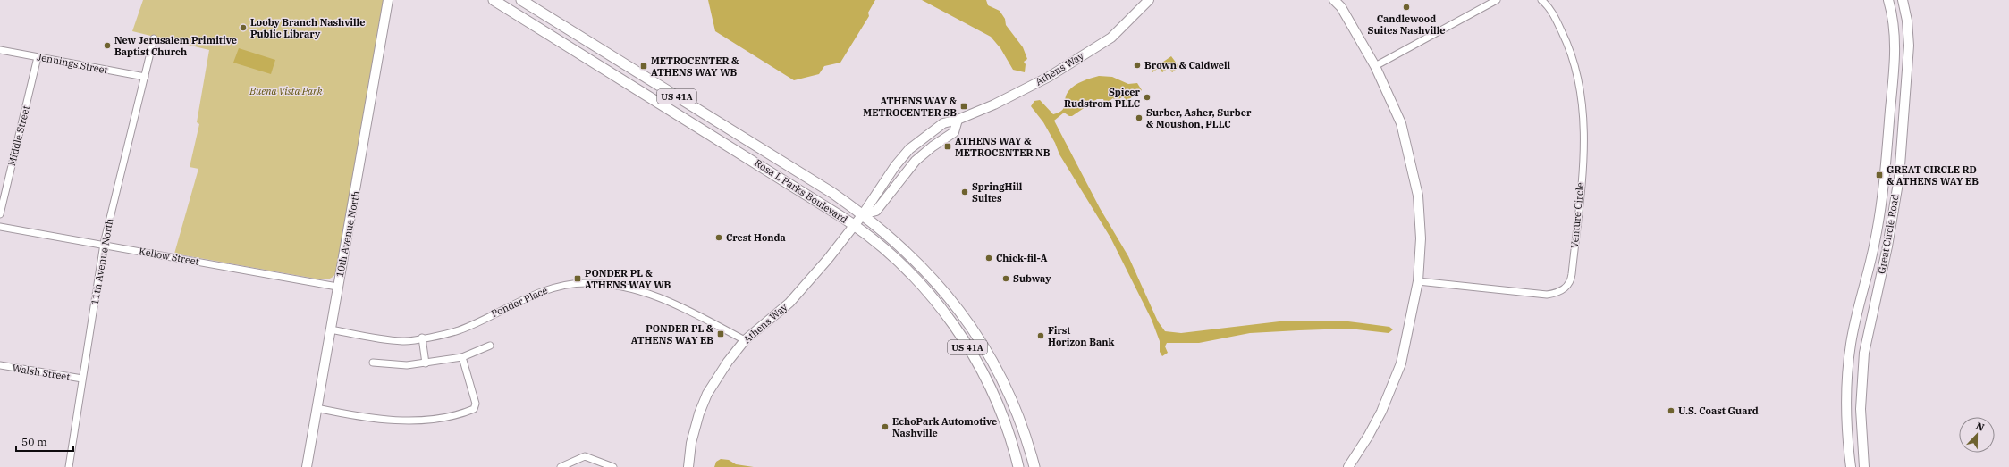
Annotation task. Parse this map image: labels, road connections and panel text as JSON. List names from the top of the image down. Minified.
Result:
{"streets":{"main road":["US 41A","Rosa L Parks Boulevard"],"street":["Jennings Street","Athens Way","Middle Street","Venture Circle","10th Avenue North","Great Circle Road","Kellow Street","11th Avenue North","Ponder Place","Walsh Street"]},"crossings":[["Jennings Street","Middle Street"],["Jennings Street","11th Avenue North"],["Athens Way","Rosa L Parks Boulevard"],["Athens Way","Ponder Place"],["10th Avenue North","Kellow Street"],["10th Avenue North","Ponder Place"],["Kellow Street","11th Avenue North"],["11th Avenue North","Walsh Street"]],"parks":["Buena Vista Park"],"places":{"other":["Candlewood Suites Nashville","Looby Branch Nashville Public Library","New Jerusalem Primitive Baptist Church","Brown & Caldwell","Spicer Rudstrom PLLC","Surber, Asher, Surber & Moushon, PLLC","SpringHill Suites","Crest Honda","Chick-fil-A","Subway","First Horizon Bank","U.S. Coast Guard","EchoPark Automotive Nashville"],"transit":["METROCENTER & ATHENS WAY WB","ATHENS WAY & METROCENTER SB","ATHENS WAY & METROCENTER NB","GREAT CIRCLE RD & ATHENS WAY EB","PONDER PL & ATHENS WAY WB","PONDER PL & ATHENS WAY EB"]},"scale_bar":"50 m","north":"top"}
